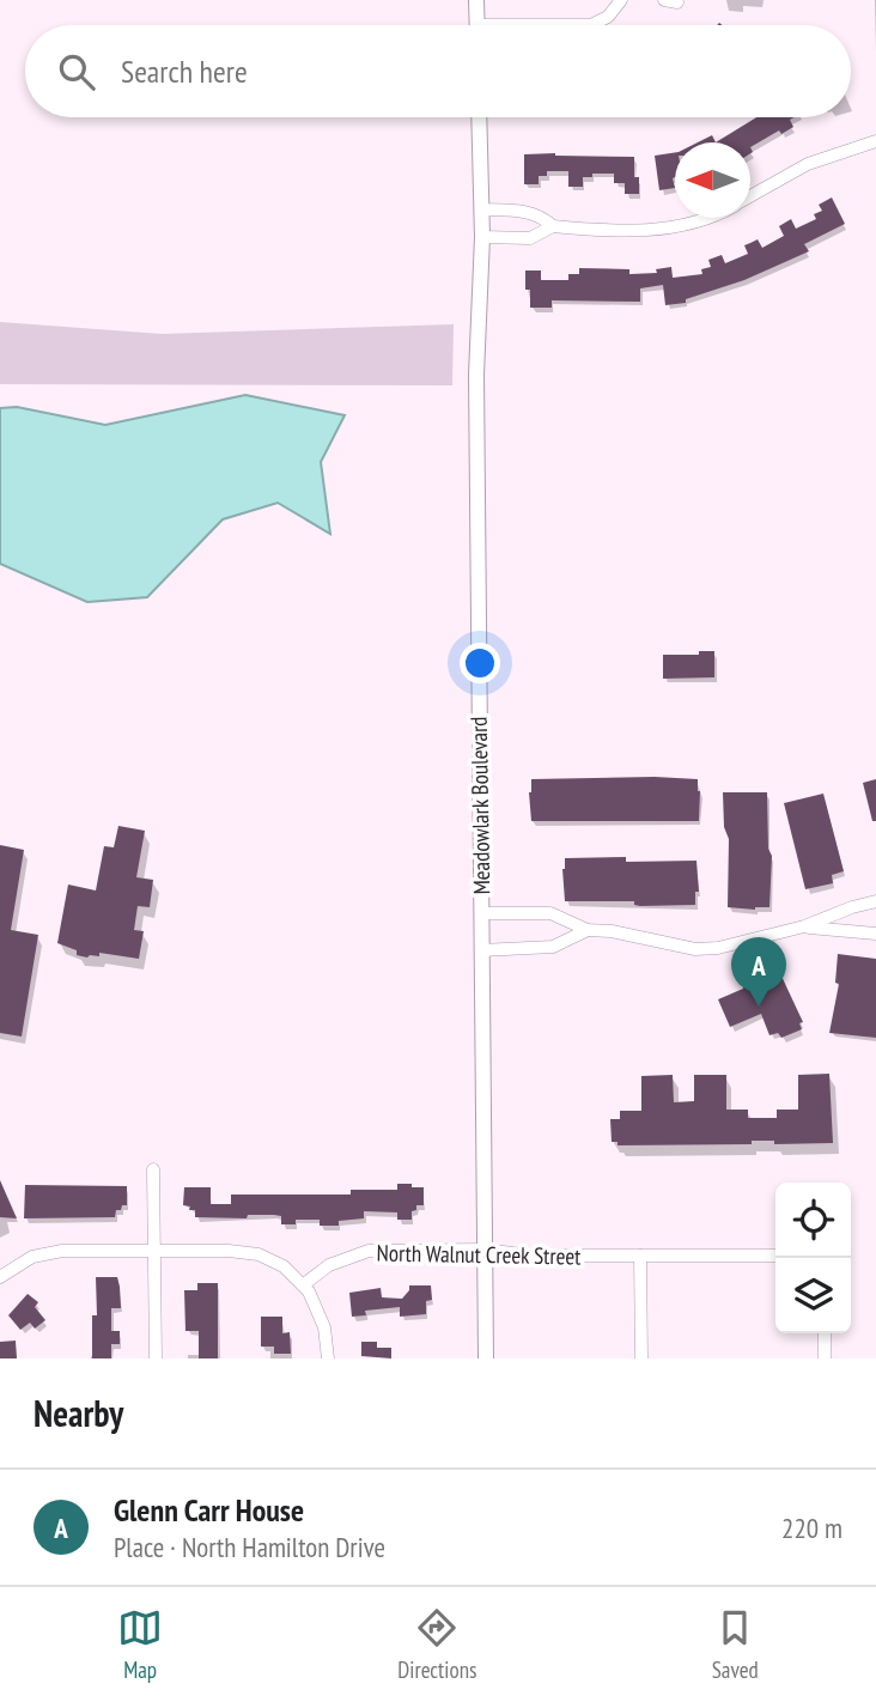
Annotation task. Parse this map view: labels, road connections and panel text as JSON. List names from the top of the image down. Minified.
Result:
{"streets":{"street":["Meadowlark Boulevard","North Walnut Creek Street"]},"crossings":[["Meadowlark Boulevard","North Walnut Creek Street"]],"north":"left","page":{"search":"Search here","pins":"A","heading":"Nearby","list":[{"mark":"A","name":"Glenn Carr House","note":"Place · North Hamilton Drive","value":"220 m"}],"nav":["Map","Directions","Saved"]}}
